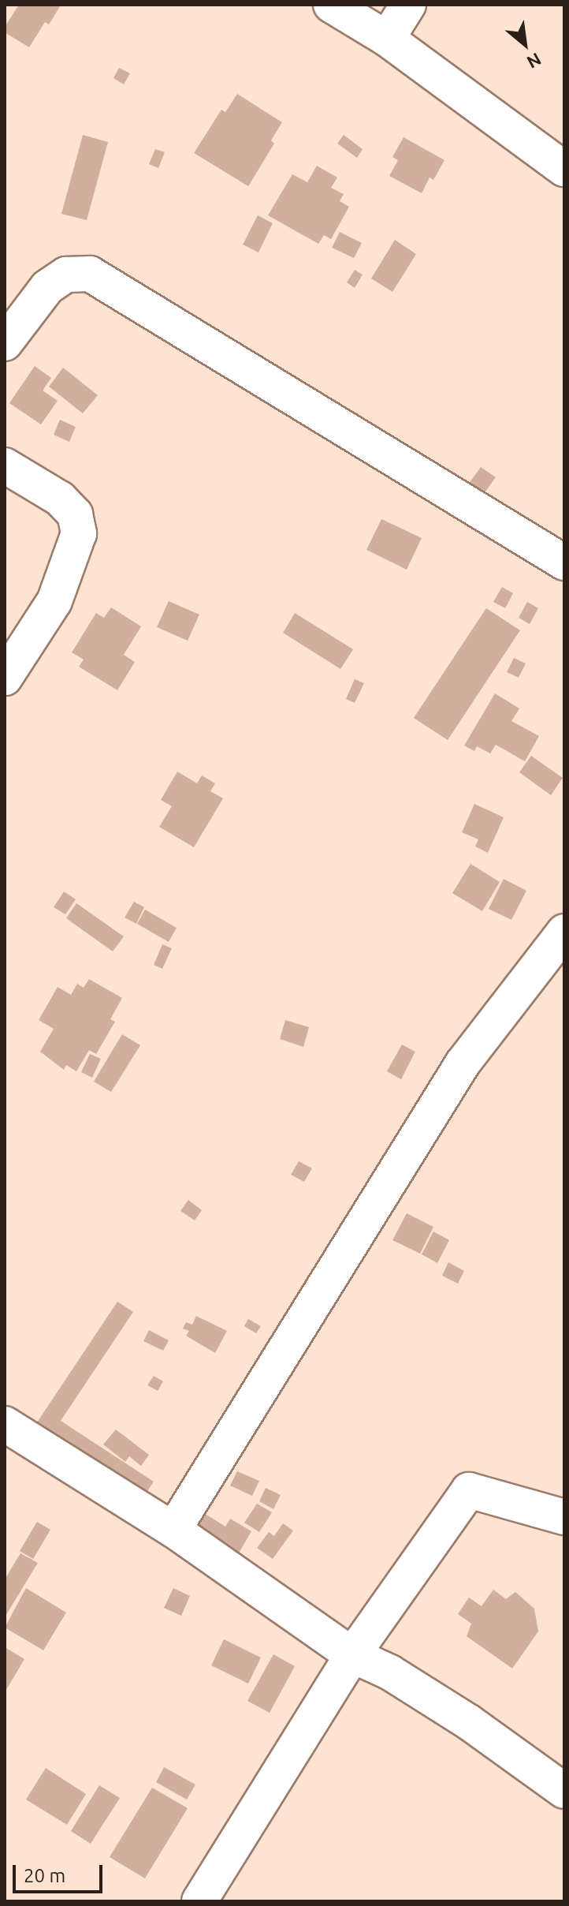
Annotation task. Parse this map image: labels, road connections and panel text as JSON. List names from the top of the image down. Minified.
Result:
{"scale_bar":"20 m","north":"bottom right"}
